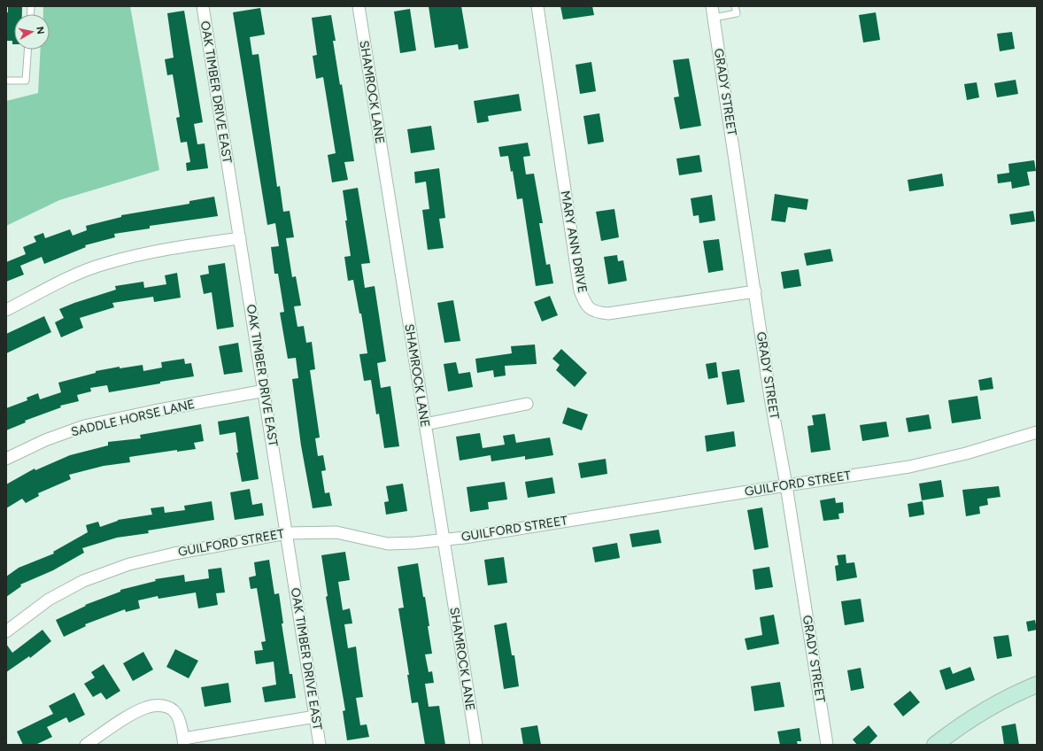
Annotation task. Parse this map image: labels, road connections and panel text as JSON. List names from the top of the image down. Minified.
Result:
{"streets":{"street":["OAK TIMBER DRIVE EAST","SHAMROCK LANE","GRADY STREET","MARY ANN DRIVE","SADDLE HORSE LANE","GUILFORD STREET"]},"crossings":[["OAK TIMBER DRIVE EAST","SADDLE HORSE LANE"],["OAK TIMBER DRIVE EAST","GUILFORD STREET"],["SHAMROCK LANE","GUILFORD STREET"],["GRADY STREET","MARY ANN DRIVE"],["GRADY STREET","GUILFORD STREET"]],"north":"right"}
